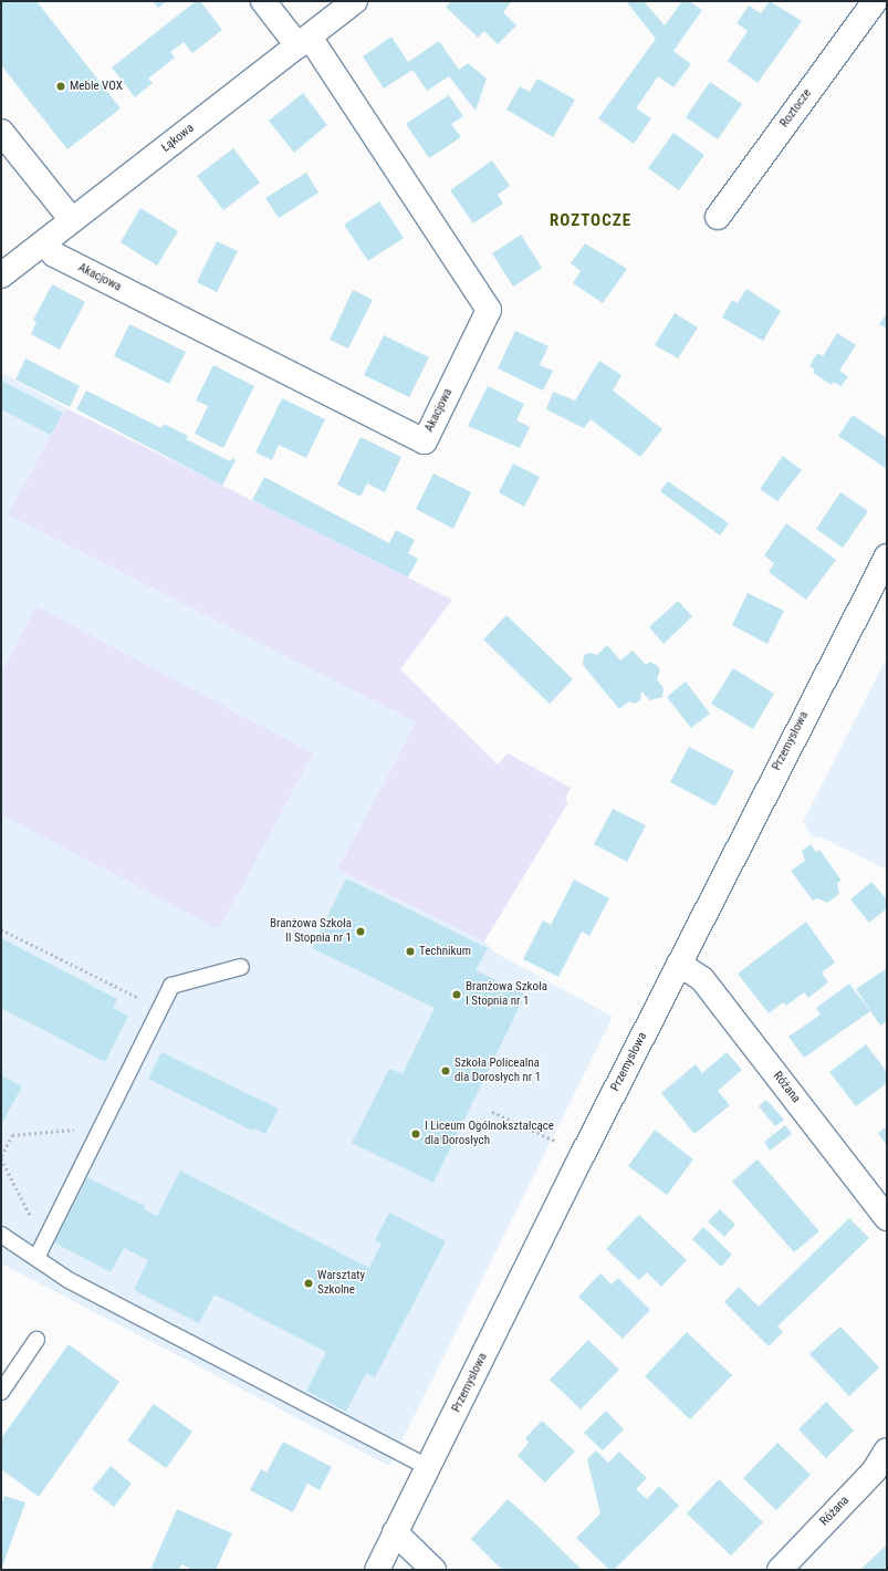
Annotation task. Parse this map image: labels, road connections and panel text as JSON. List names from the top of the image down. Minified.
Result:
{"streets":{"street":["Roztocze","Łąkowa","Akacjowa","Przemysłowa","Różana"]},"crossings":[["Łąkowa","Akacjowa"],["Przemysłowa","Różana"]],"districts":["ROZTOCZE"],"places":["Meble VOX","Branżowa Szkoła II Stopnia nr 1","Technikum","Branżowa Szkoła I Stopnia nr 1","Szkoła Policealna dla Dorosłych nr 1","I Liceum Ogólnokształcące dla Dorosłych","Warsztaty Szkolne"]}
